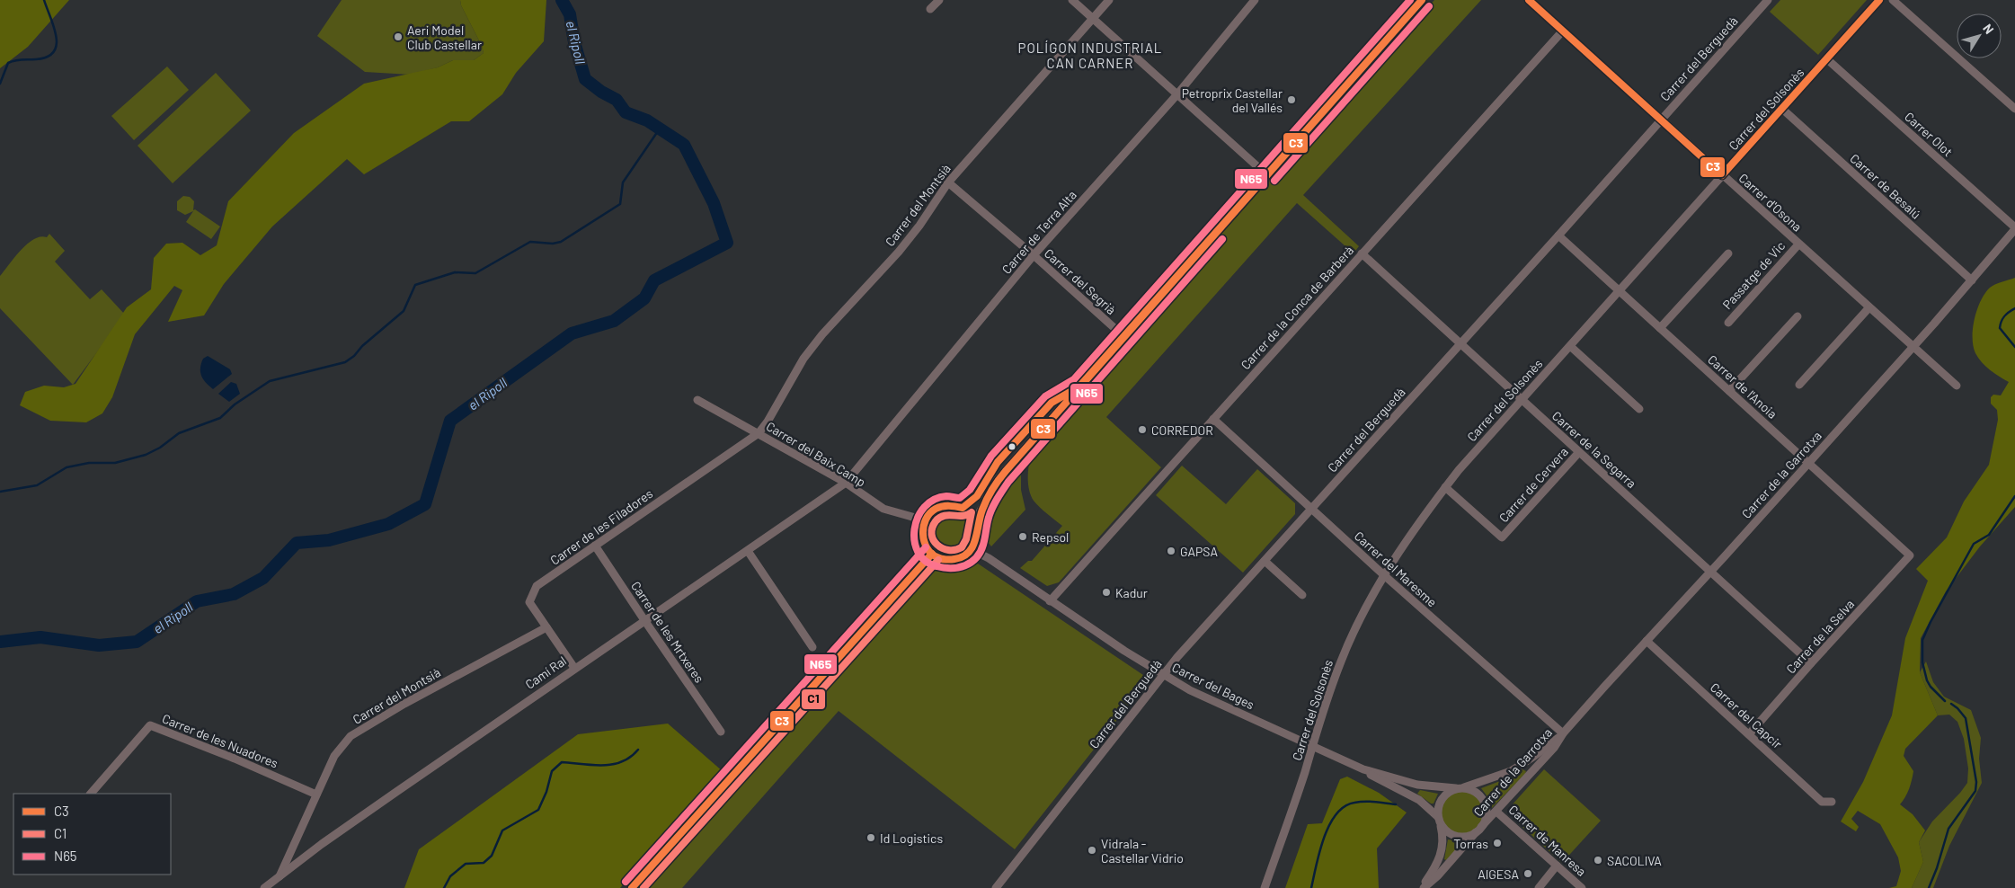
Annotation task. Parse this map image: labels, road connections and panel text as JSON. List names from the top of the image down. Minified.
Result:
{"streets":{"street":["Carrer del Berguedà","Carrer del Solsonès","Carrer Olot","Carrer de Besalú","Carrer d'Osona","Carrer del Montsià","Carrer de Terra Alta","Passatge de Vic","Carrer del Segrià","Carrer de la Conca de Barberà","Carrer de l'Anoia","Carrer de la Segarra","Carrer del Baix Camp","Carrer de la Garrotxa","Carrer de Cervera","Carrer de les Filadores","Carrer del Maresme","Carrer de les Mrtxeres","Carrer de la Selva","Camí Ral","Carrer del Bages","Carrer del Capcir","Carrer de les Nuadores","Carrer de Manresa"]},"crossings":[["Carrer del Berguedà","Carrer d'Osona"],["Carrer del Berguedà","Carrer de l'Anoia"],["Carrer del Berguedà","Carrer de la Segarra"],["Carrer del Berguedà","Carrer del Maresme"],["Carrer del Berguedà","Carrer del Bages"],["Carrer del Solsonès","Carrer Olot"],["Carrer del Solsonès","Carrer de Besalú"],["Carrer del Solsonès","Carrer d'Osona"],["Carrer del Solsonès","Carrer de l'Anoia"],["Carrer del Solsonès","Carrer de la Segarra"],["Carrer del Solsonès","Carrer de Cervera"],["Carrer del Solsonès","Carrer del Maresme"],["Carrer del Solsonès","Carrer del Bages"],["Carrer Olot","Carrer de la Garrotxa"],["Carrer de Besalú","Carrer de la Garrotxa"],["Carrer d'Osona","Passatge de Vic"],["Carrer d'Osona","Carrer de la Conca de Barberà"],["Carrer d'Osona","Carrer de la Garrotxa"],["Carrer del Montsià","Carrer del Segrià"],["Carrer del Montsià","Carrer del Baix Camp"],["Carrer del Montsià","Carrer de les Filadores"],["Carrer del Montsià","Camí Ral"],["Carrer del Montsià","Carrer de les Nuadores"],["Carrer de Terra Alta","Carrer del Segrià"],["Carrer de Terra Alta","Carrer del Baix Camp"],["Carrer de Terra Alta","Camí Ral"],["Carrer de la Conca de Barberà","Carrer de la Segarra"],["Carrer de la Conca de Barberà","Carrer del Maresme"],["Carrer de la Conca de Barberà","Carrer del Bages"],["Carrer de l'Anoia","Carrer de la Garrotxa"],["Carrer de l'Anoia","Carrer de la Selva"],["Carrer de la Segarra","Carrer de la Garrotxa"],["Carrer de la Segarra","Carrer de Cervera"],["Carrer de la Segarra","Carrer de la Selva"],["Carrer del Baix Camp","Carrer de les Filadores"],["Carrer del Baix Camp","Camí Ral"],["Carrer del Baix Camp","Carrer del Bages"],["Carrer de la Garrotxa","Carrer del Maresme"],["Carrer de la Garrotxa","Carrer del Bages"],["Carrer de la Garrotxa","Carrer del Capcir"],["Carrer de la Garrotxa","Carrer de Manresa"],["Carrer de les Filadores","Carrer de les Mrtxeres"],["Carrer de les Filadores","Camí Ral"],["Carrer de les Mrtxeres","Camí Ral"],["Carrer de la Selva","Carrer del Capcir"]],"districts":["POLÍGON INDUSTRIAL CAN CARNER"],"water":["el Ripoll"],"places":["Aeri Model Club Castellar","Petroprix Castellar del Vallés","CORREDOR","Repsol","GAPSA","Kadur","Id Logistics","Torras","Vidrala - Castellar Vidrio","SACOLIVA","AIGESA"],"lines":["transit line C3","transit line N65","transit line C1"],"legend":["C3","C1","N65"],"north":"top right"}
